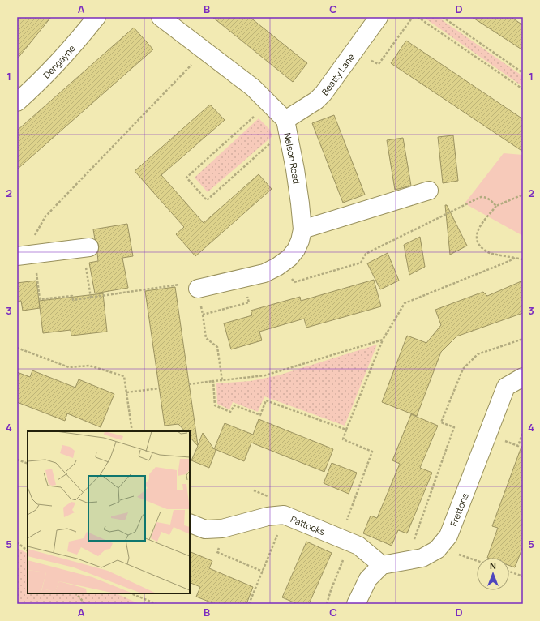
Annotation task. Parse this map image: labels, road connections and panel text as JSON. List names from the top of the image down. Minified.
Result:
{"streets":{"street":["Dengayne","Beatty Lane","Nelson Road","Frettons","Pattocks"]},"crossings":[["Beatty Lane","Nelson Road"],["Frettons","Pattocks"]],"north":"top","grid":{"columns":["A","B","C","D"],"rows":["1","2","3","4","5"]}}
